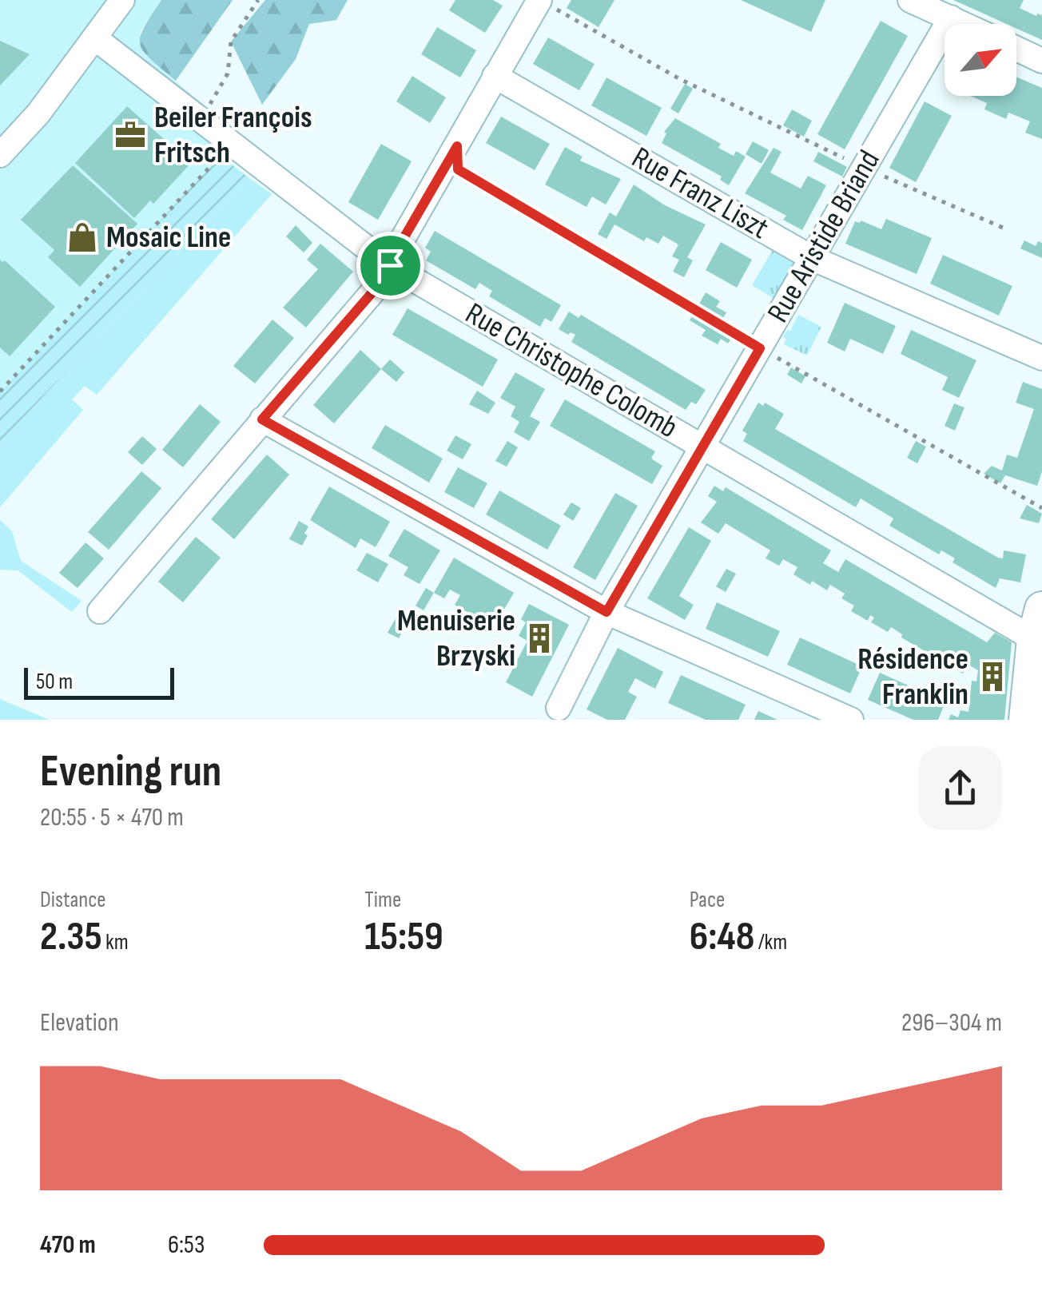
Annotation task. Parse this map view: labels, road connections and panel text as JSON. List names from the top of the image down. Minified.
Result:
{"streets":{"street":["Rue Franz Liszt","Rue Aristide Briand","Rue Christophe Colomb"]},"crossings":[["Rue Franz Liszt","Rue Aristide Briand"],["Rue Aristide Briand","Rue Christophe Colomb"]],"places":{"office":["Beiler François Fritsch"],"shop":["Mosaic Line"],"building":["Menuiserie Brzyski","Résidence Franklin"]},"scale_bar":"50 m","north":"top right","page":{"scale":"50 m","heading":["Evening run","20:55 · 5 × 470 m"],"stats":[["Distance","2.35 km"],["Time","15:59"],["Pace","6:48 /km"]],"chart":["Elevation","296–304 m"],"list":[{"name":"470 m","note":"6:53"}]}}
